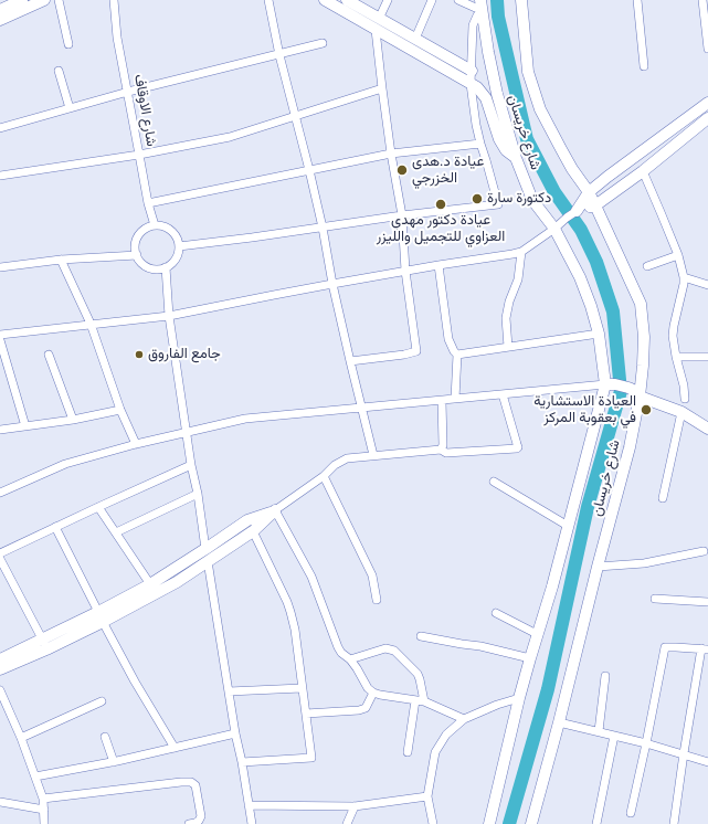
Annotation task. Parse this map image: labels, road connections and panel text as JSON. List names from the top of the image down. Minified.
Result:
{"streets":{"street":["شارع الاوقاف","شارع خريسان"]},"places":["عيادة د.هدى الخزرجي","دكتورة سارة","عيادة دكتور مهدي العزاوي للتجميل والليزر","جامع الفاروق","العيادة الاستشارية في بعقوبة المركز"]}
